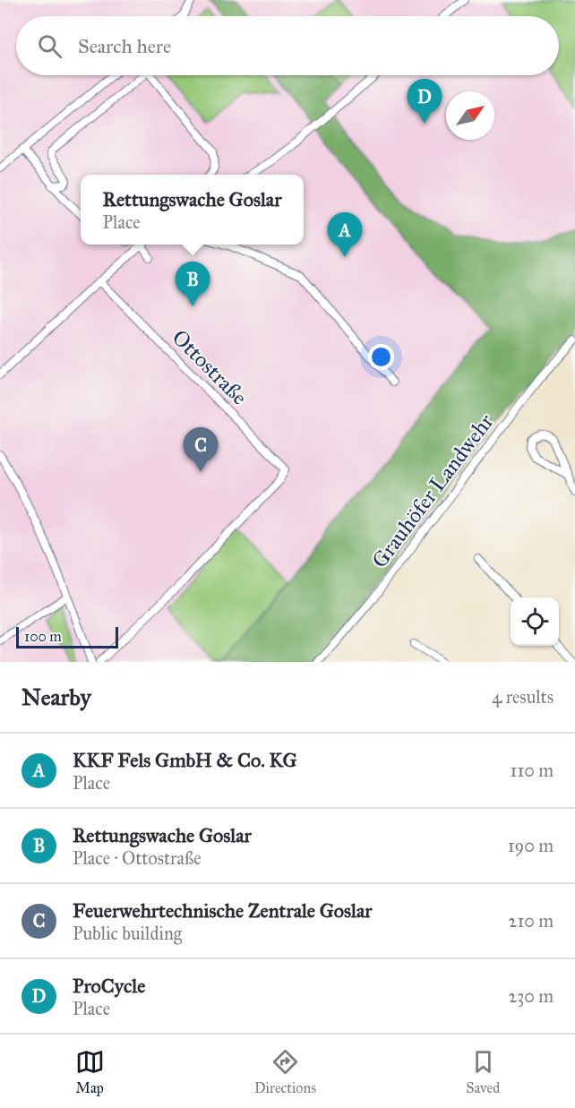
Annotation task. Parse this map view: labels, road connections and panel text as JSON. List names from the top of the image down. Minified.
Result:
{"streets":{"street":["Ottostraße","Grauhöfer Landwehr"]},"scale_bar":"100 m","north":"top right","page":{"search":"Search here","pins":["D","A","B","C"],"popup":["Rettungswache Goslar","Place"],"scale":"100 m","heading":["Nearby","4 results"],"list":[{"mark":"A","name":"KKF Fels GmbH & Co. KG","note":"Place","value":"110 m"},{"mark":"B","name":"Rettungswache Goslar","note":"Place · Ottostraße","value":"190 m"},{"mark":"C","name":"Feuerwehrtechnische Zentrale Goslar","note":"Public building","value":"210 m"},{"mark":"D","name":"ProCycle","note":"Place","value":"230 m"}],"nav":["Map","Directions","Saved"]}}
